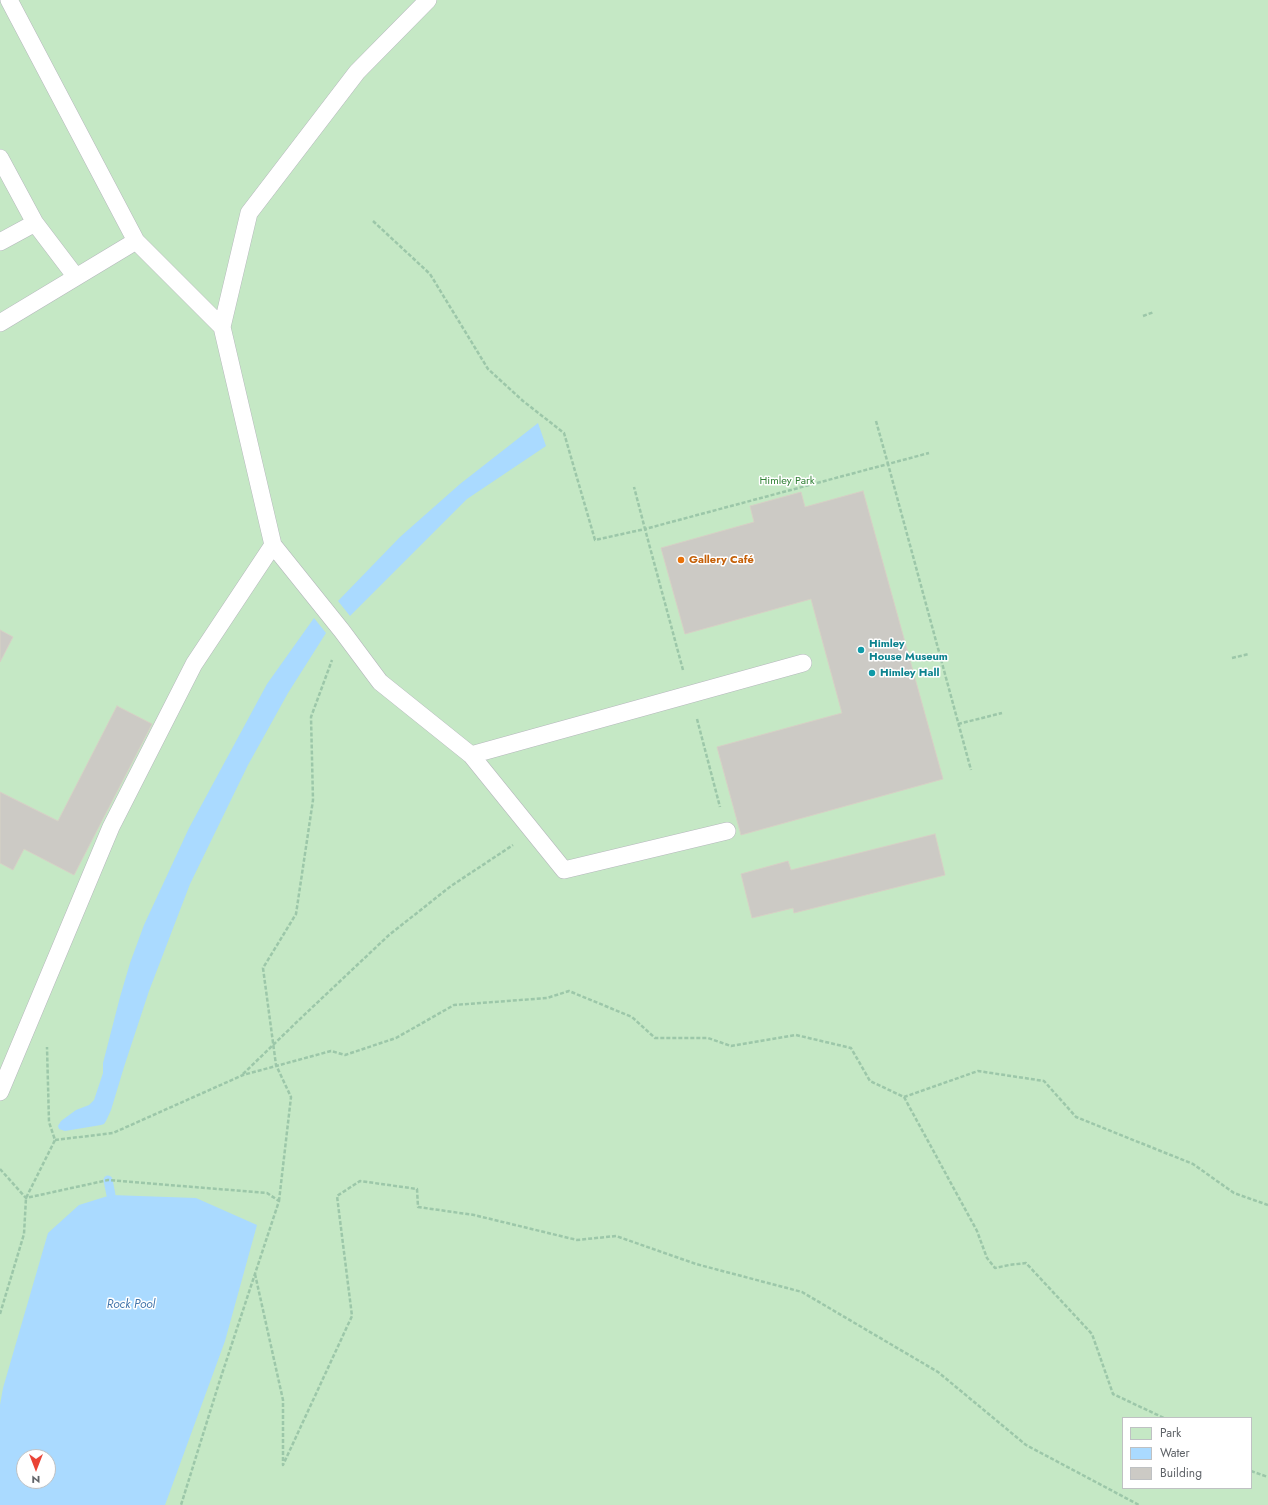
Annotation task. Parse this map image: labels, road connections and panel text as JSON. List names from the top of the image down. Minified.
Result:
{"water":["Rock Pool"],"parks":["Himley Park"],"places":["Gallery Café","Himley House Museum","Himley Hall"],"legend":["Park","Water","Building"],"north":"bottom"}
